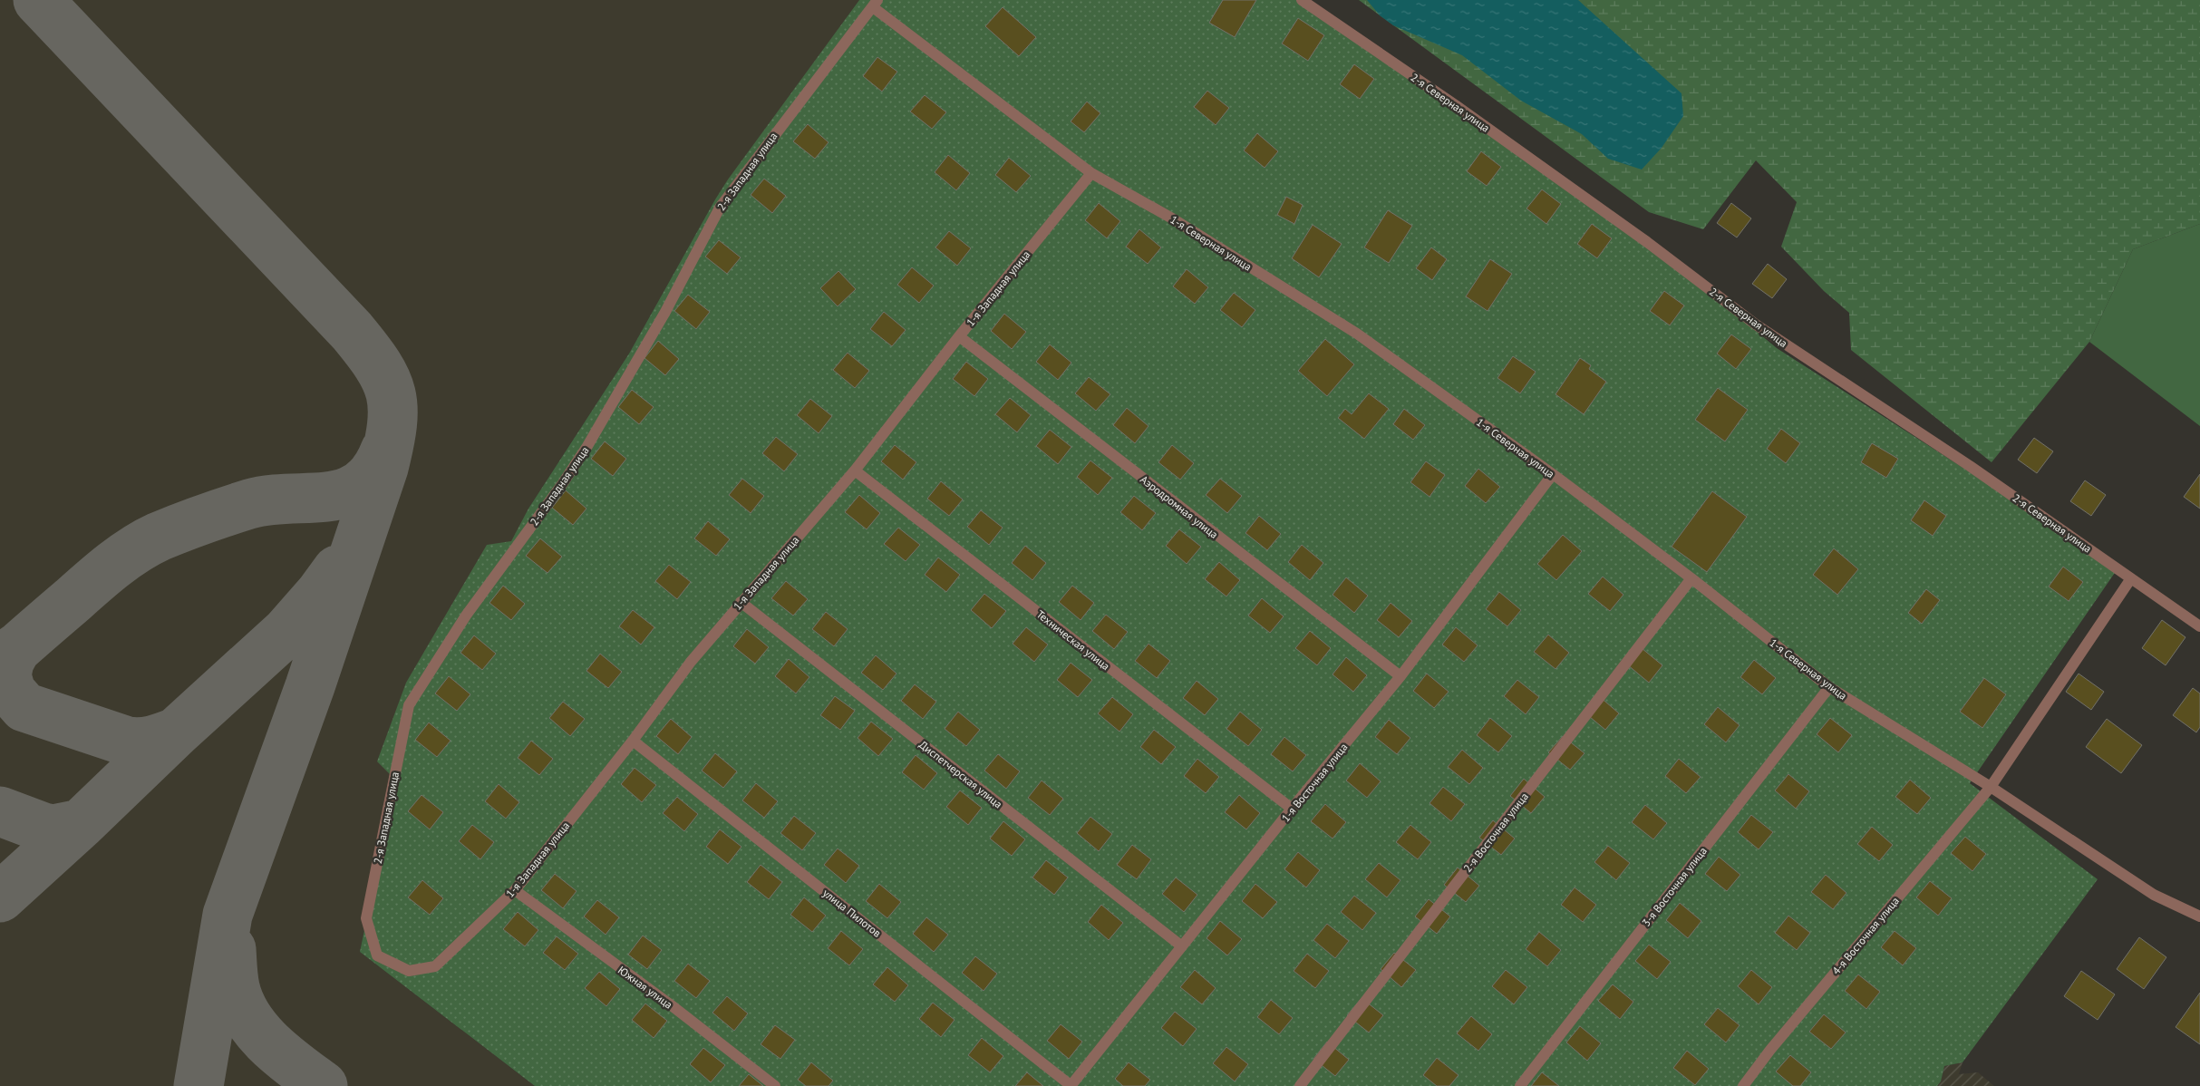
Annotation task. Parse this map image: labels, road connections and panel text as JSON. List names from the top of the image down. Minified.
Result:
{"streets":{"street":["2-я Северная улица","2-я Западная улица","1-я Северная улица","1-я Западная улица","Аэродромная улица","Техническая улица","Диспетчерская улица","1-я Восточная улица","2-я Восточная улица","3-я Восточная улица","улица Пилотов","4-я Восточная улица","Южная улица"]},"crossings":[["2-я Северная улица","4-я Восточная улица"],["2-я Западная улица","1-я Северная улица"],["2-я Западная улица","1-я Западная улица"],["1-я Северная улица","1-я Западная улица"],["1-я Северная улица","1-я Восточная улица"],["1-я Северная улица","2-я Восточная улица"],["1-я Северная улица","3-я Восточная улица"],["1-я Северная улица","4-я Восточная улица"],["1-я Западная улица","Аэродромная улица"],["1-я Западная улица","Техническая улица"],["1-я Западная улица","Диспетчерская улица"],["1-я Западная улица","улица Пилотов"],["1-я Западная улица","Южная улица"],["Аэродромная улица","1-я Восточная улица"],["Техническая улица","1-я Восточная улица"],["Диспетчерская улица","1-я Восточная улица"],["1-я Восточная улица","улица Пилотов"]]}
